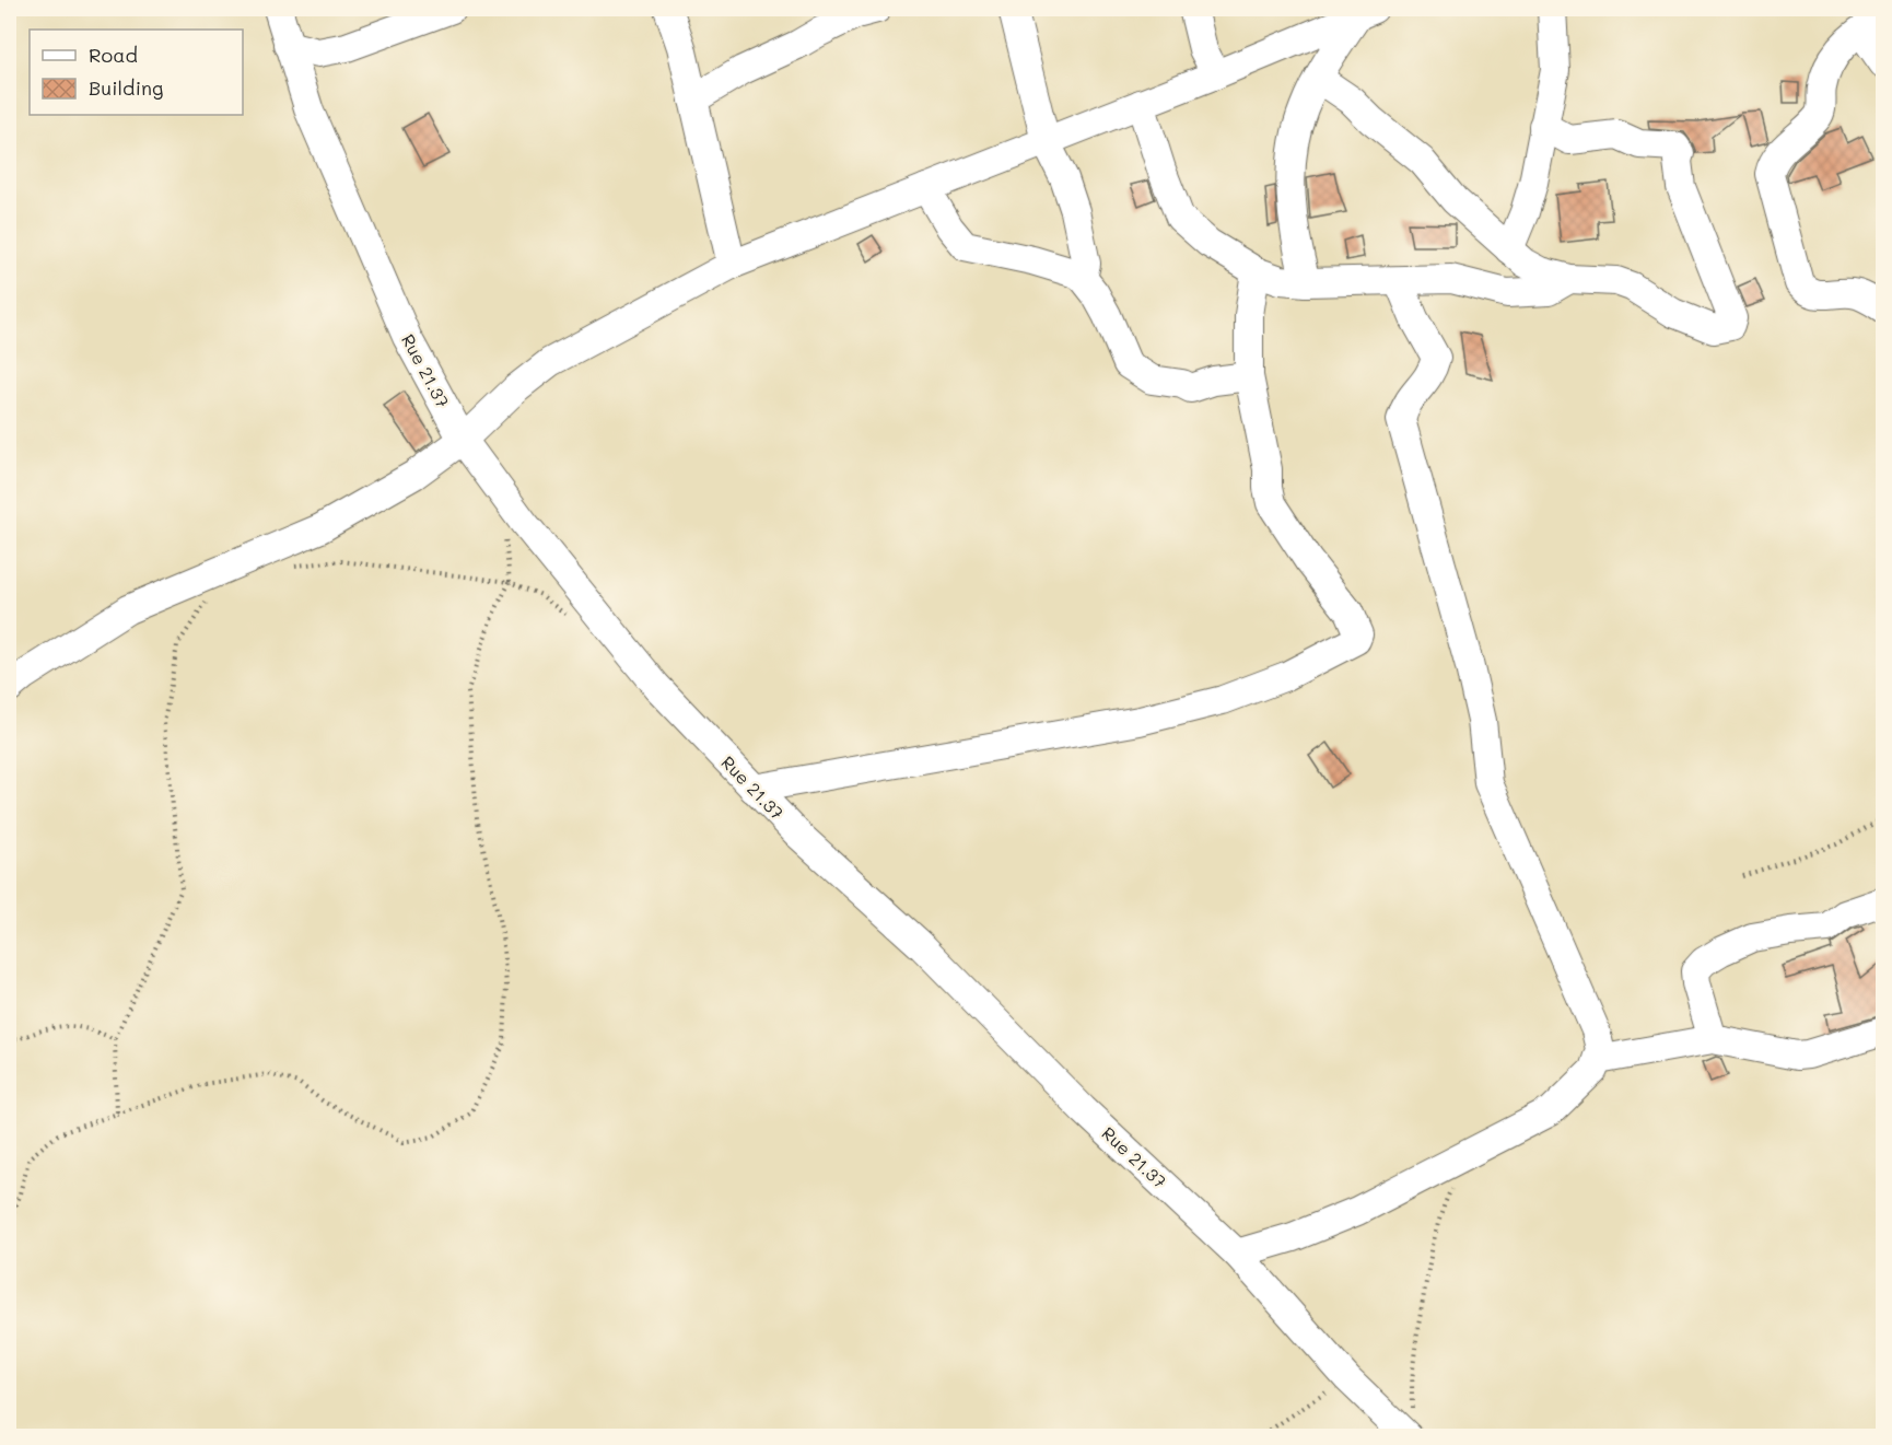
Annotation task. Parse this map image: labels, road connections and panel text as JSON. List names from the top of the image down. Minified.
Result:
{"streets":{"street":["Rue 21.37"]},"legend":["Road","Building"]}
